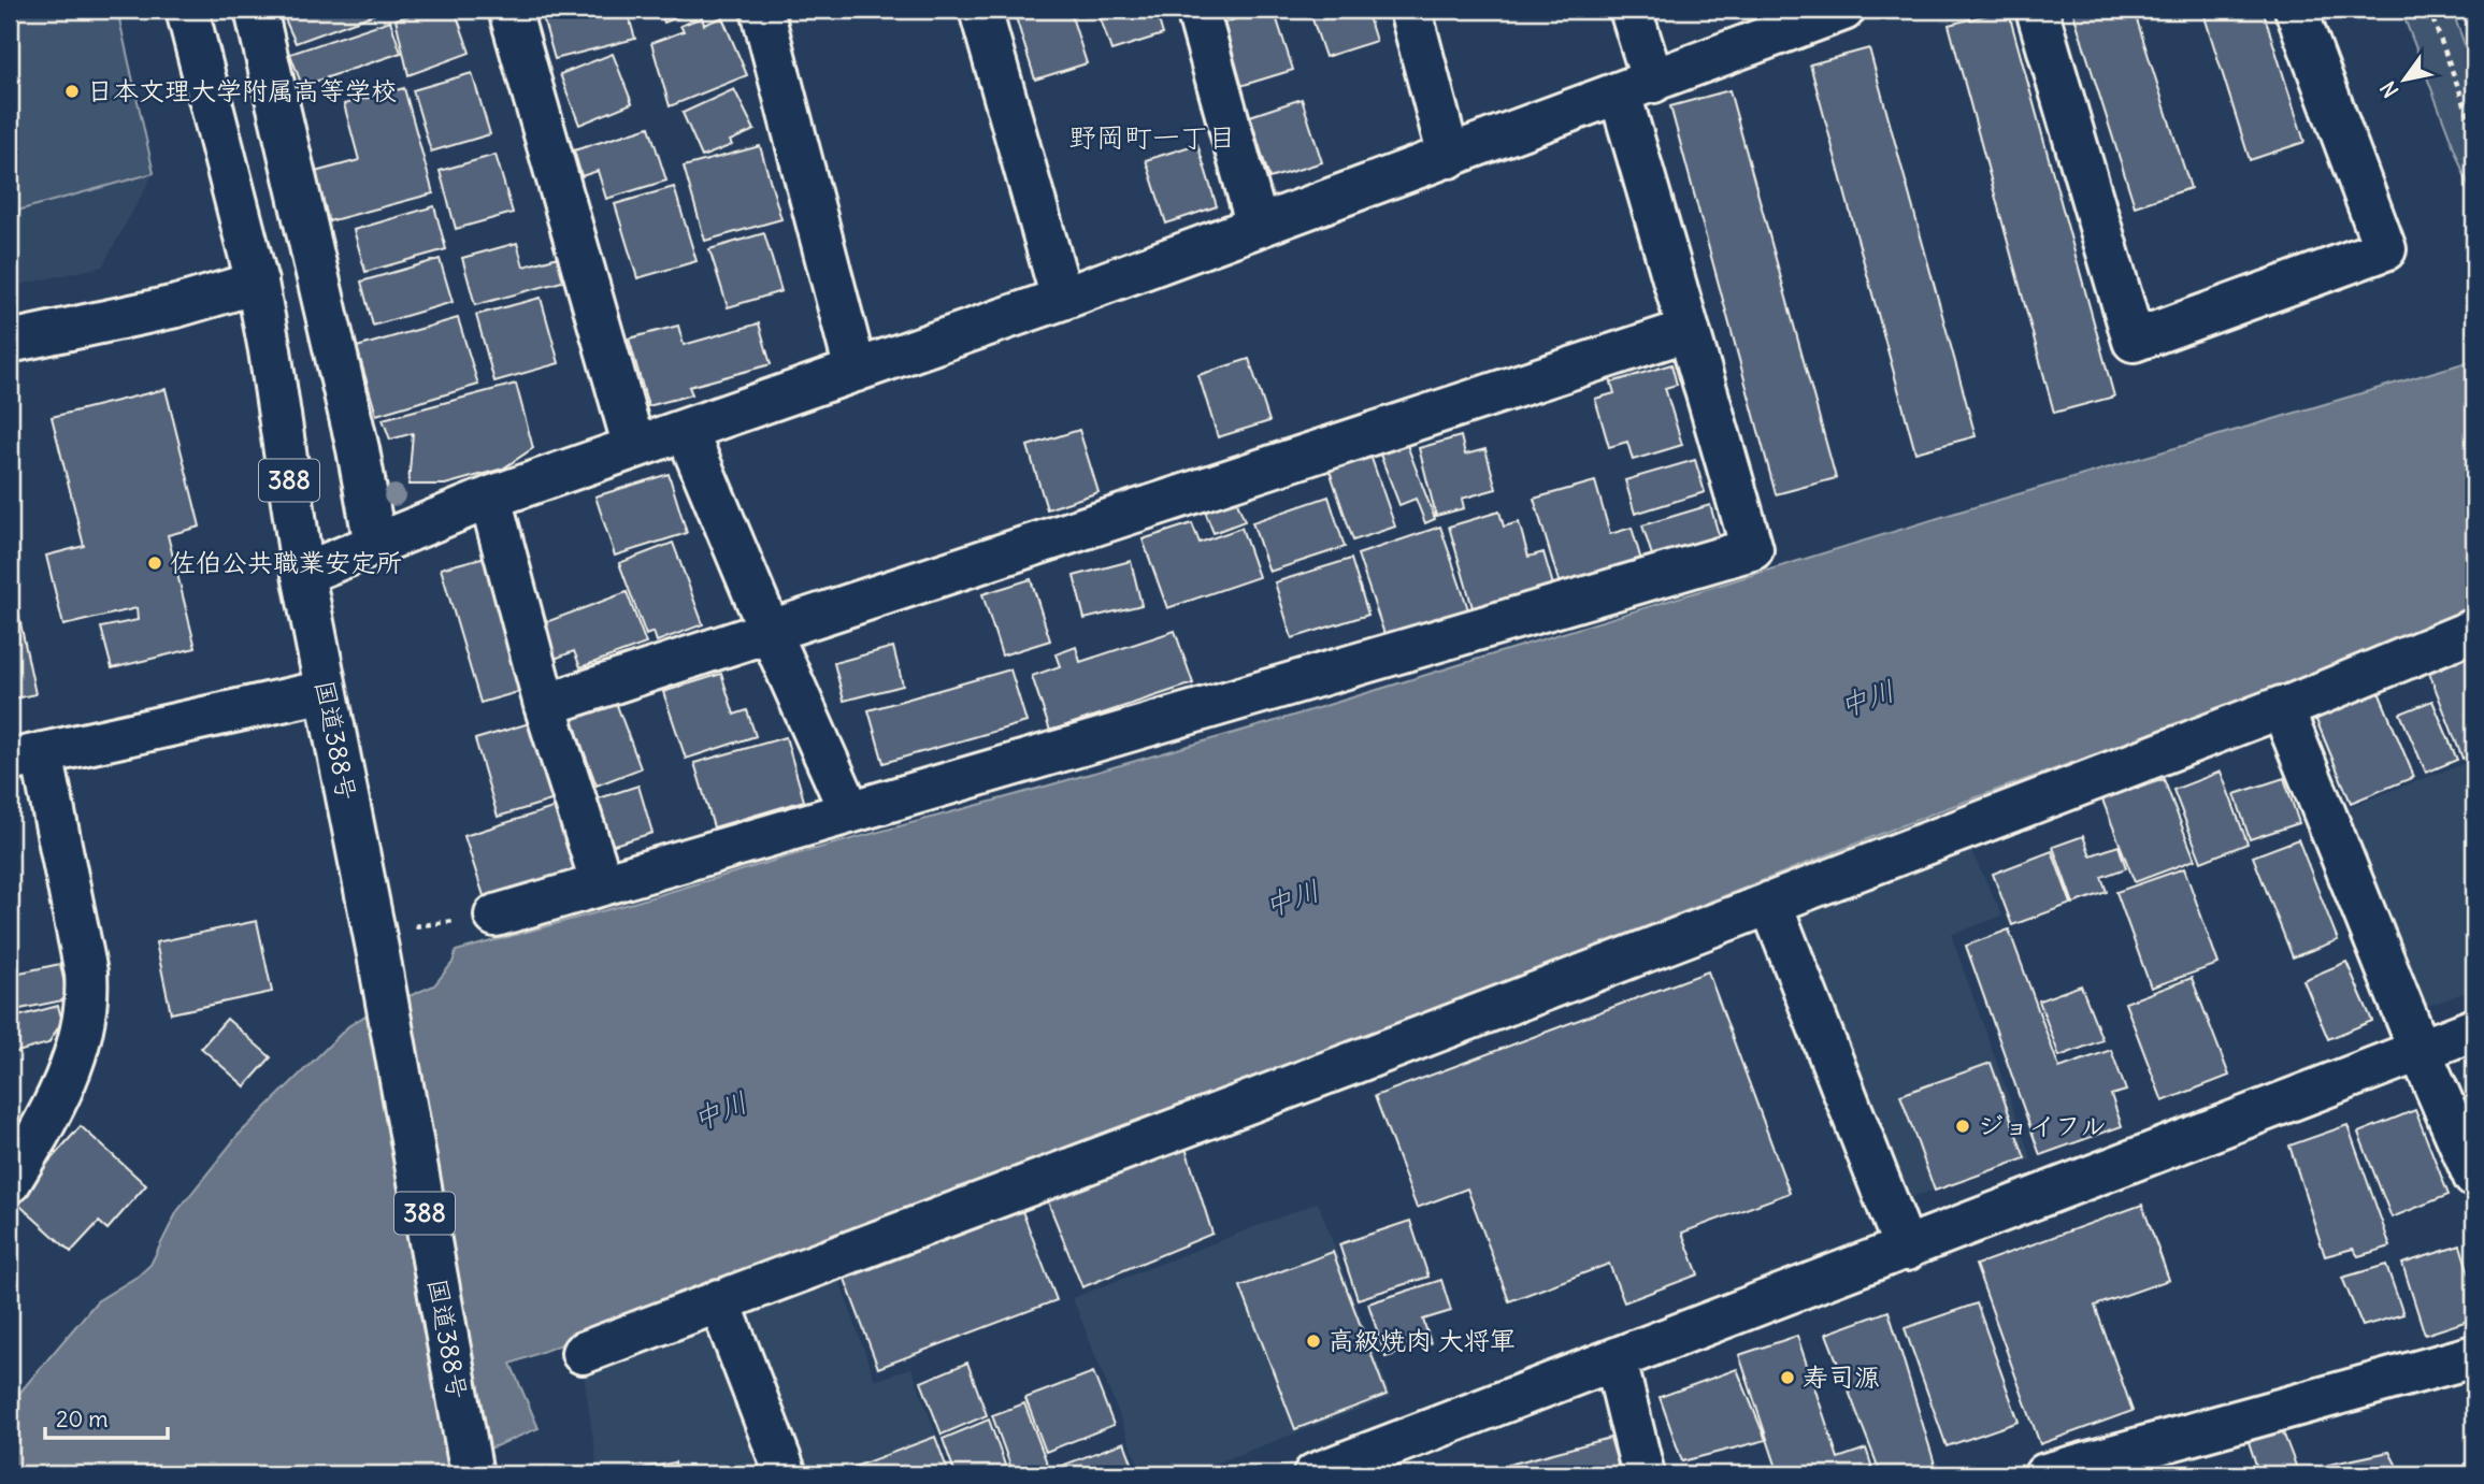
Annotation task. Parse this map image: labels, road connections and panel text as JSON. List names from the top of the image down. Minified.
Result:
{"streets":{"main road":["388","国道388号"]},"districts":["野岡町一丁目"],"water":["中川"],"places":["日本文理大学附属高等学校","佐伯公共職業安定所","ジョイフル","高級焼肉 大将軍","寿司源"],"scale_bar":"20 m","north":"bottom left"}
